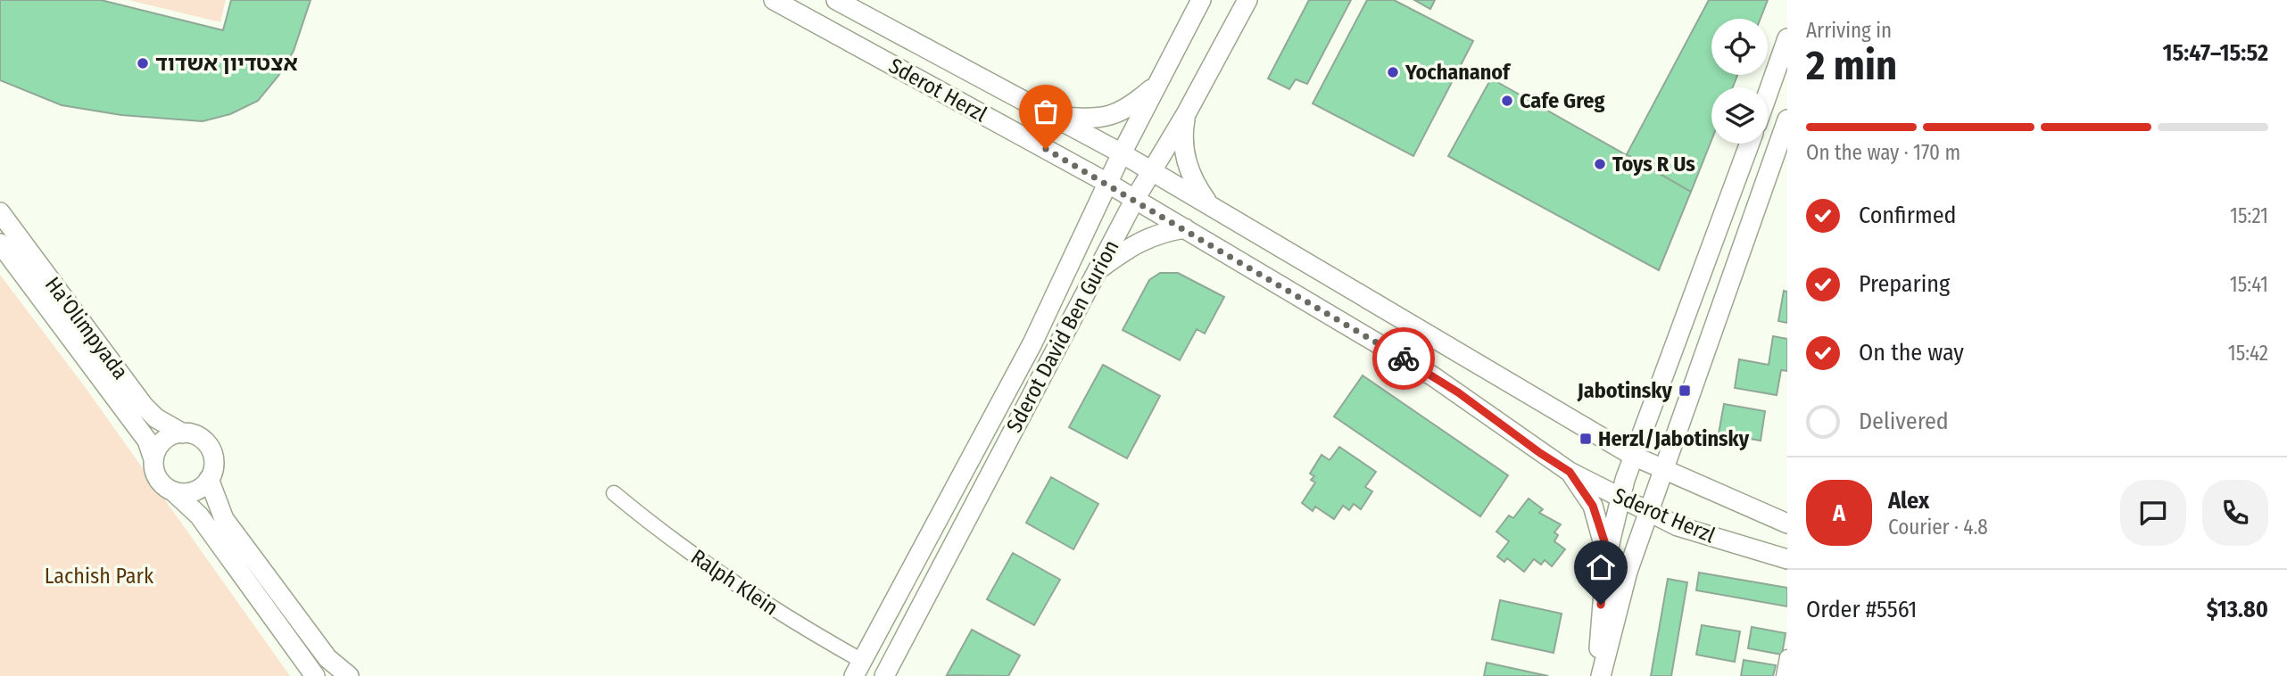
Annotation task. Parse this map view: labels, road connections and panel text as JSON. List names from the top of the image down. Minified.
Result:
{"streets":{"main road":["Sderot Herzl","Ha'Olimpyada","Sderot David Ben Gurion"],"street":["Ralph Klein"]},"crossings":[["Sderot Herzl","Sderot David Ben Gurion"],["Sderot David Ben Gurion","Ralph Klein"]],"parks":["Lachish Park"],"places":{"other":["אצטדיון אשדוד","Yochananof","Cafe Greg","Toys R Us"],"transit":["Jabotinsky","Herzl/Jabotinsky"]},"page":{"heading":["2 min","Arriving in","15:47–15:52"],"panel":["Alex","Courier · 4.8","Order #5561","$13.80"],"bar":"On the way · 170 m","list":[["Confirmed","15:21"],["Preparing","15:41"],["On the way","15:42"],"Delivered"],"round":"A"}}
